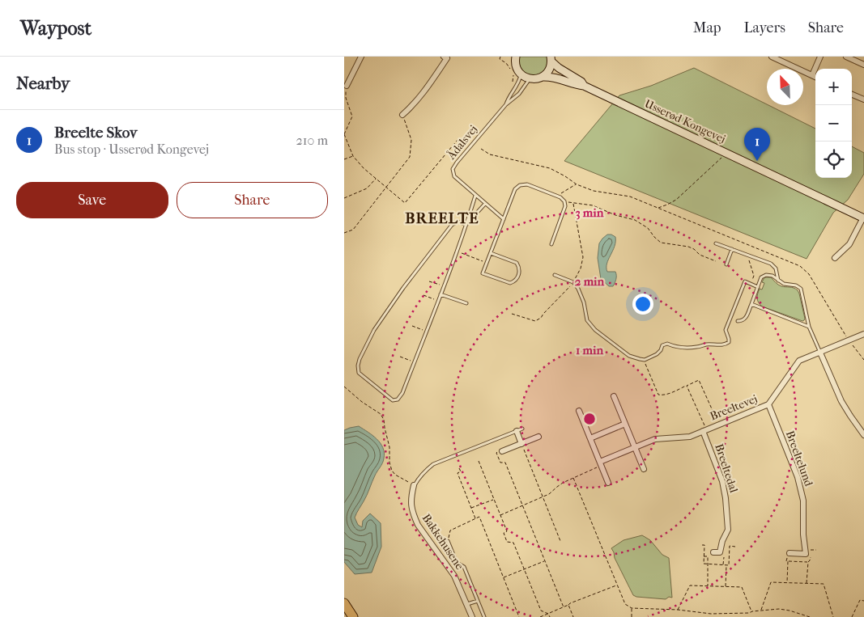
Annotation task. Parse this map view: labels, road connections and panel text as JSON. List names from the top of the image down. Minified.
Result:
{"streets":{"main road":["Usserød Kongevej"],"street":["Breeltevej","Breeltelund","Breeltedal","Bakkehusene"],"lane":["Ådalsvej"]},"crossings":[["Usserød Kongevej","Ådalsvej"],["Breeltevej","Breeltelund"],["Breeltevej","Breeltedal"]],"districts":["BREELTE"],"north":"top left","page":{"header":"Waypost","nav":["Map","Layers","Share"],"heading":"Nearby","map_buttons":["+","−"],"list":[{"mark":"1","name":"Breelte Skov","note":"Bus stop · Usserød Kongevej","value":"210 m"}],"pins":"1","buttons":["Save","Share"]},"rings":["3 min","2 min","1 min"]}
